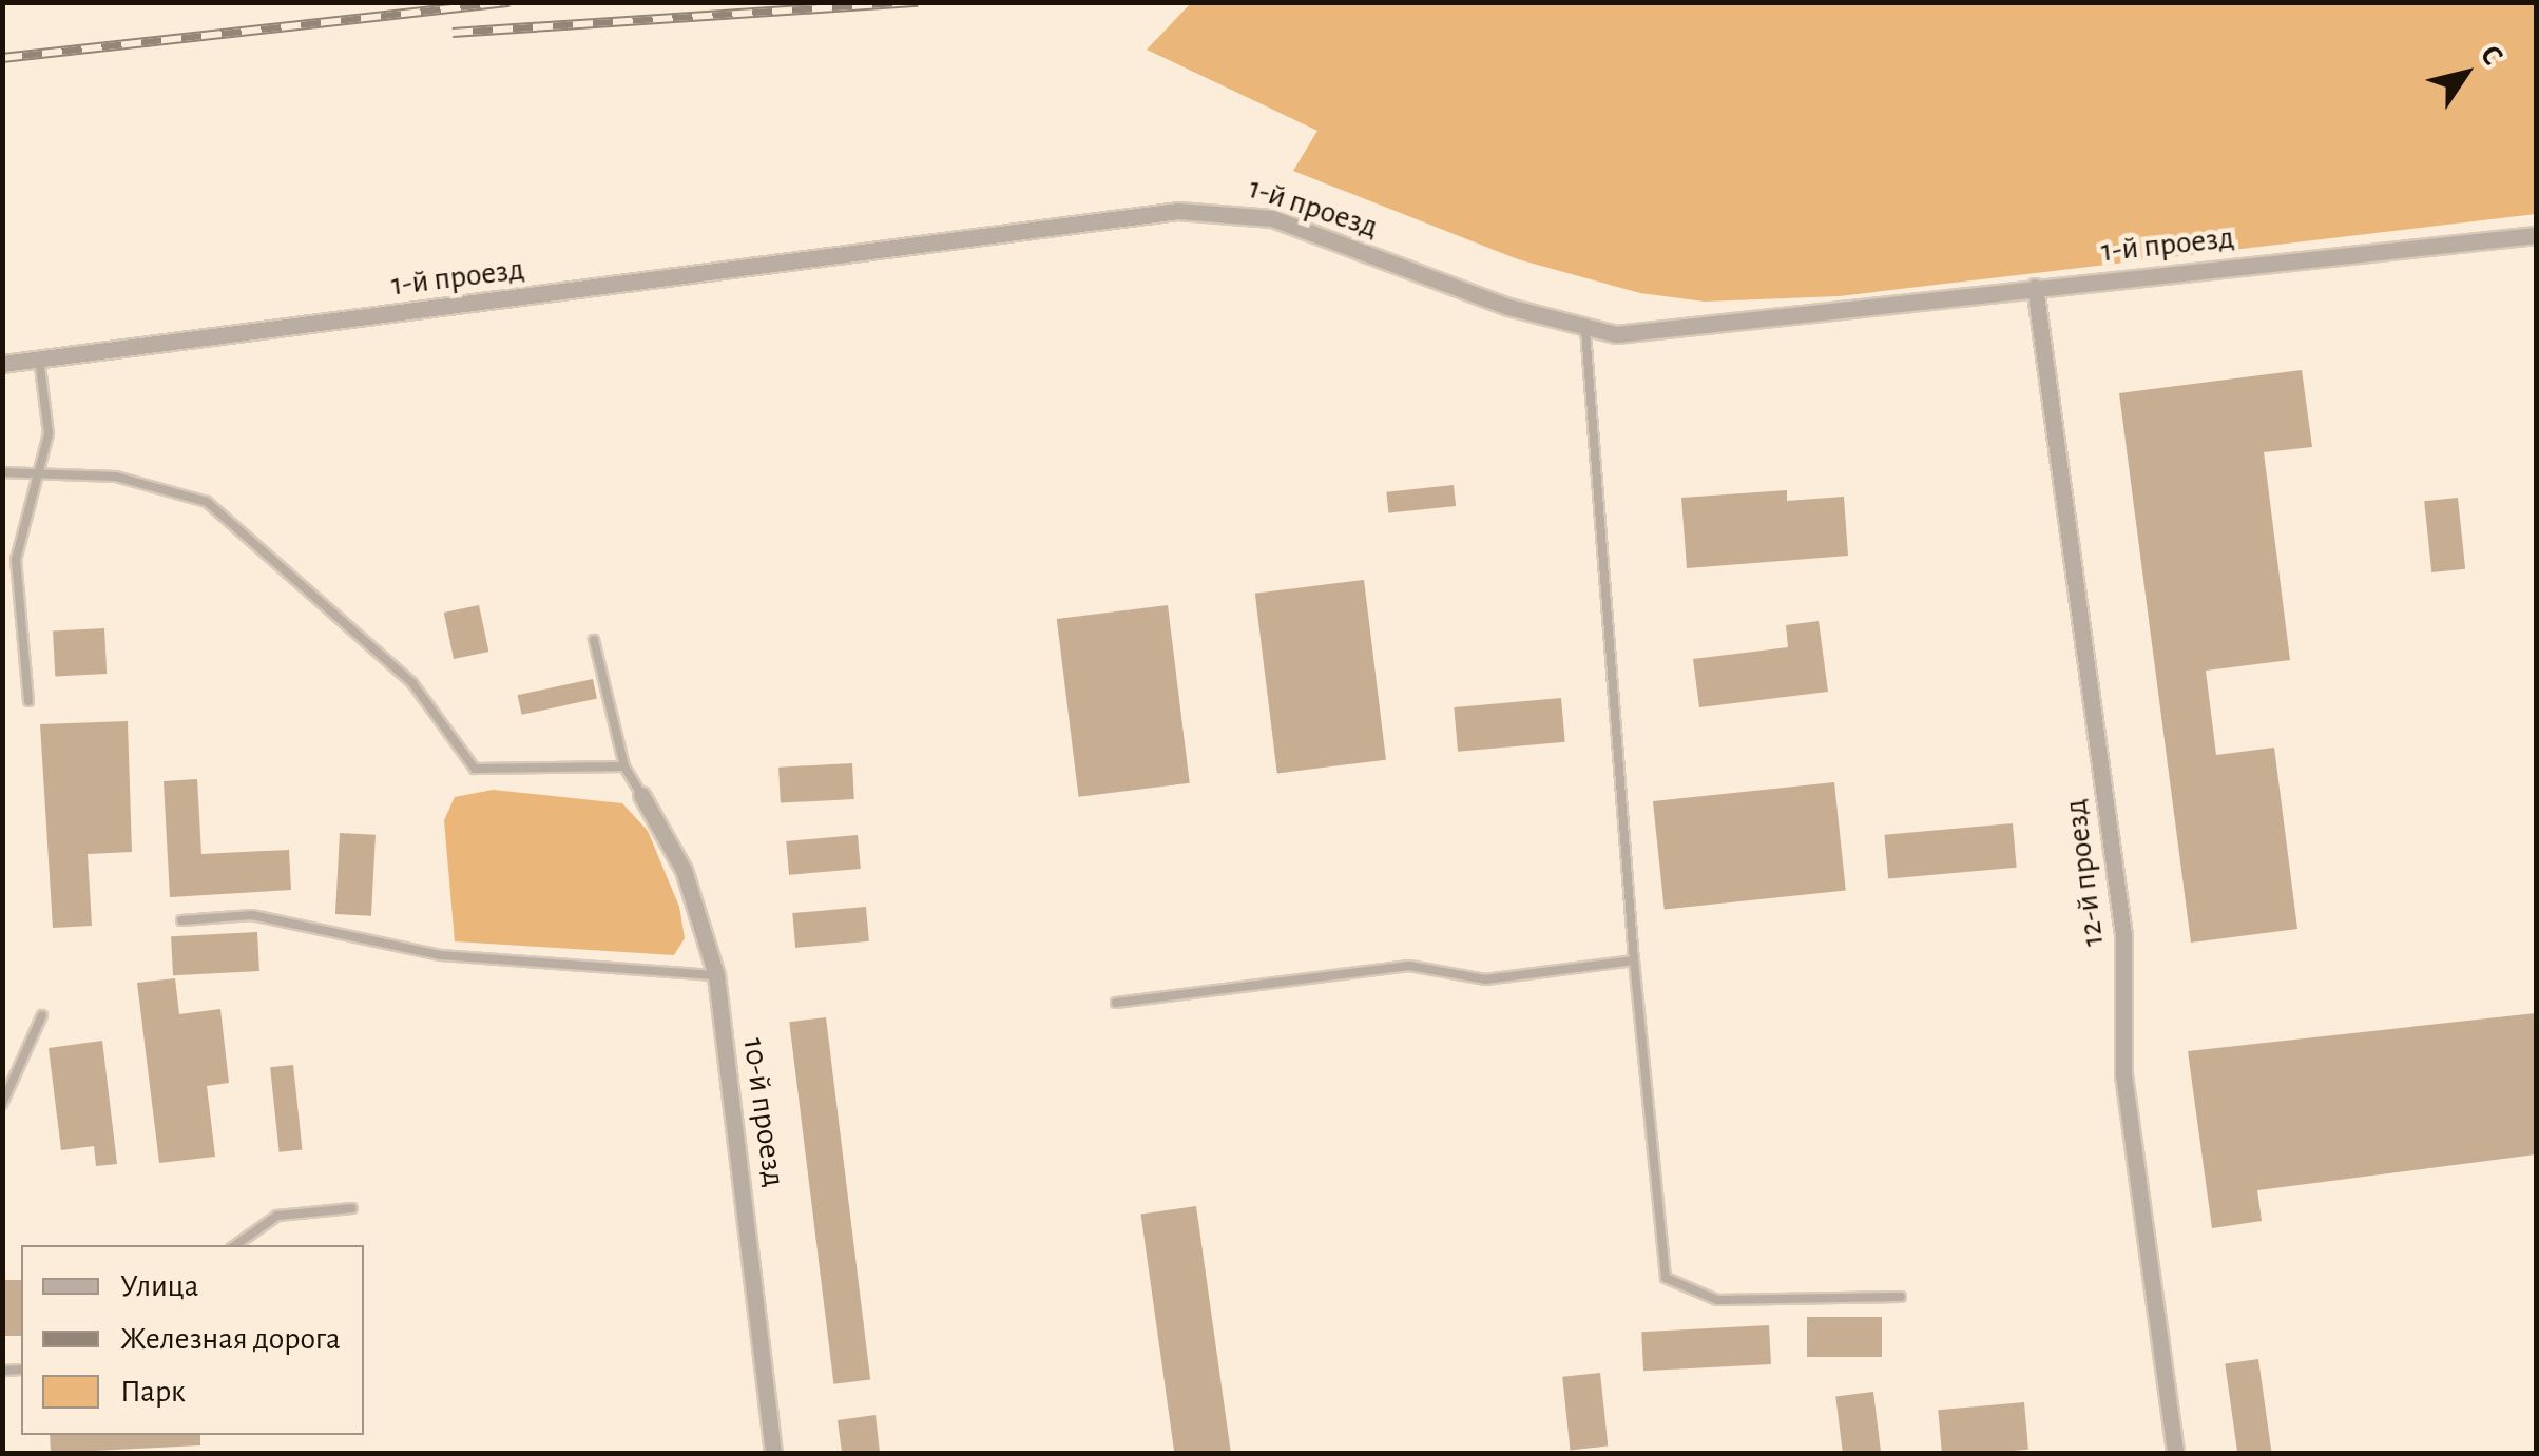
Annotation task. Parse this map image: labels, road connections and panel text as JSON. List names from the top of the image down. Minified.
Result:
{"streets":{"street":["1-й проезд","12-й проезд","10-й проезд"]},"crossings":[["1-й проезд","12-й проезд"]],"legend":["Улица","Железная дорога","Парк"],"north":"top right"}
